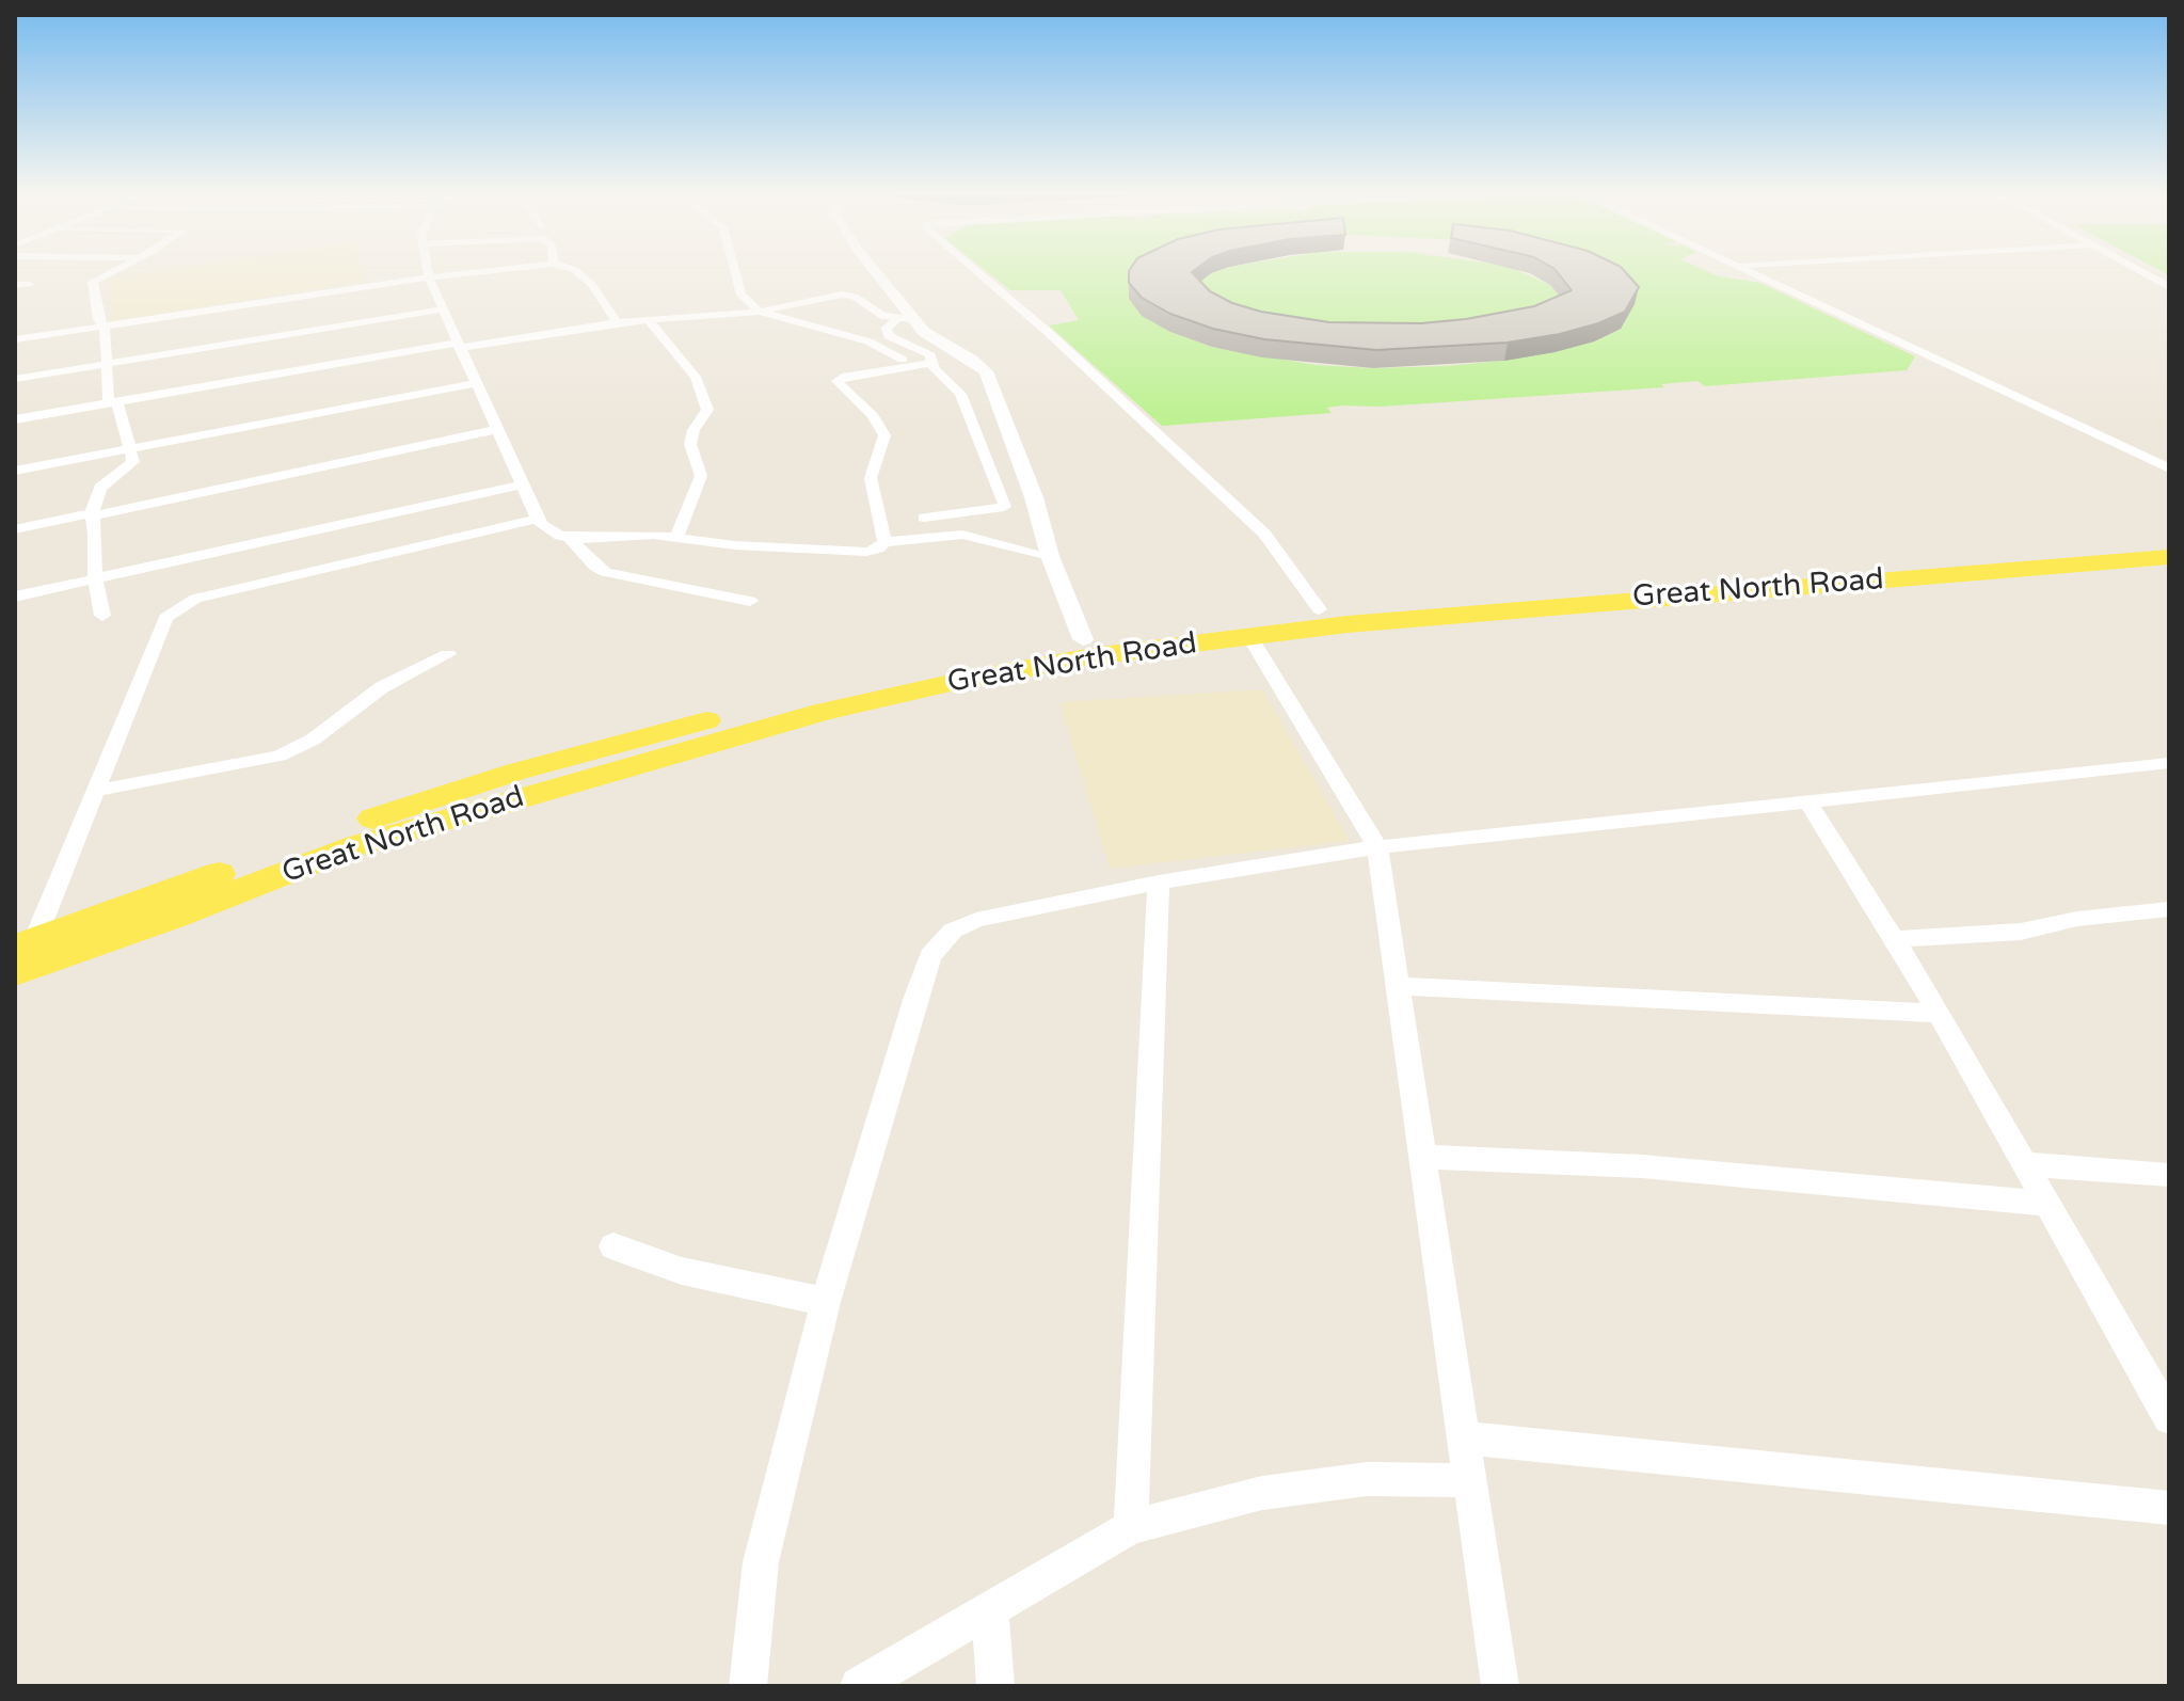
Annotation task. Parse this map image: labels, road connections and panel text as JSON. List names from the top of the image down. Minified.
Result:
{"streets":{"main road":["Great North Road"]}}
